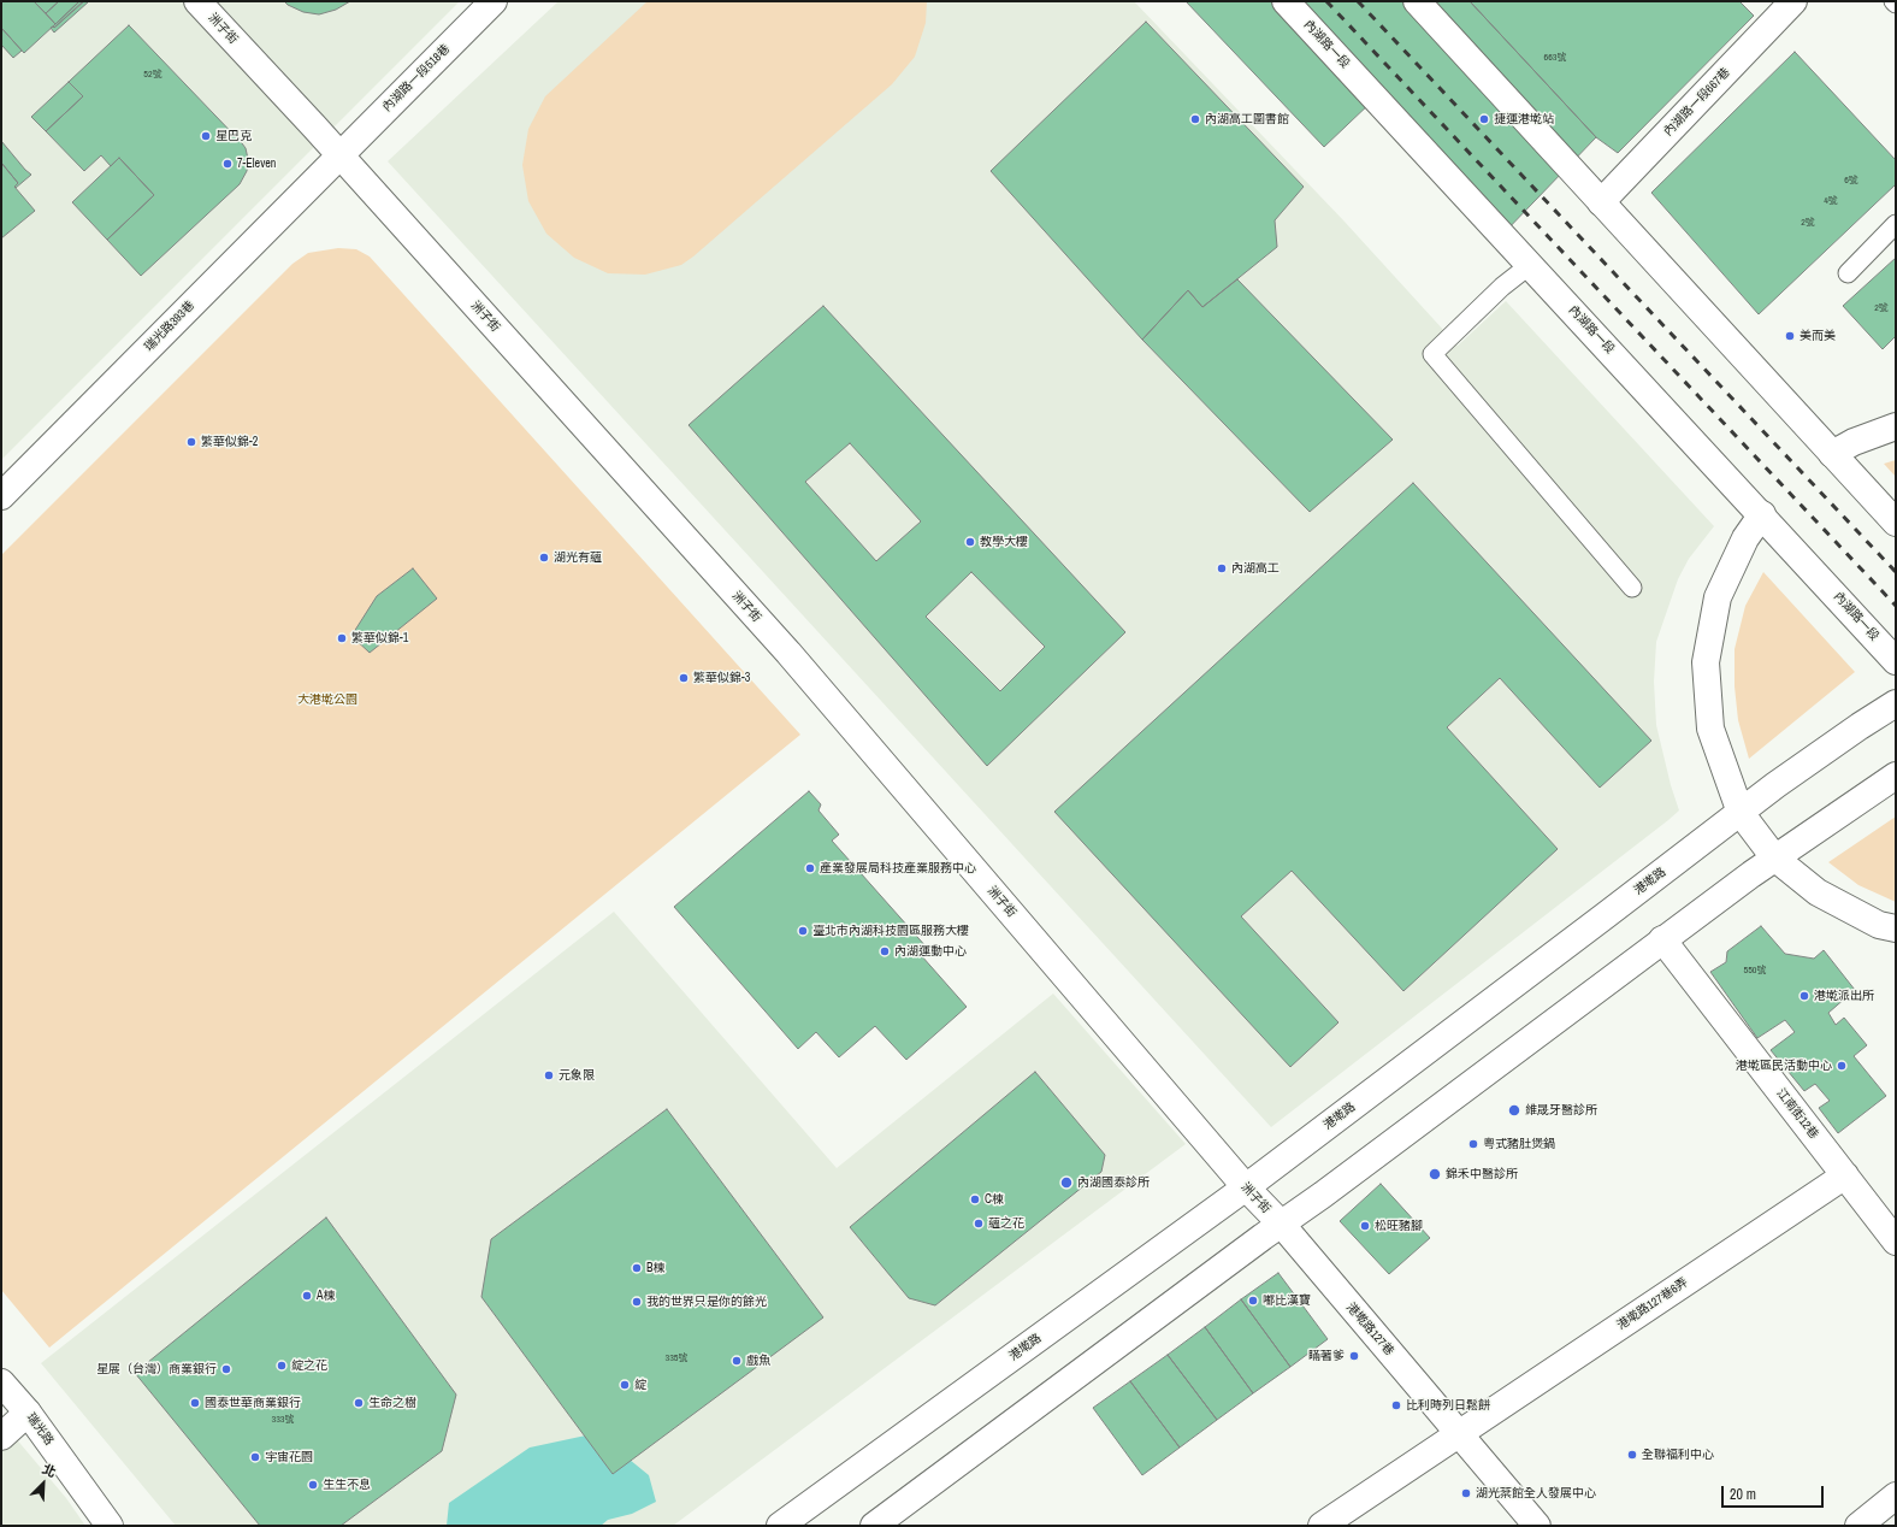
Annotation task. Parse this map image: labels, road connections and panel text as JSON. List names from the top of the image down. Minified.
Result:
{"streets":{"street":["洲子街","內湖路一段","內湖路一段518巷","內湖路一段667巷","瑞光路393巷","港墘路","江南街12巷","港墘路127巷6弄","港墘路127巷","瑞光路"]},"crossings":[["洲子街","內湖路一段518巷"],["洲子街","瑞光路393巷"],["洲子街","港墘路"],["洲子街","港墘路127巷"],["內湖路一段518巷","瑞光路393巷"],["江南街12巷","港墘路127巷6弄"],["港墘路127巷6弄","港墘路127巷"]],"parks":["大港墘公園"],"places":["內湖高工圖書館","捷運港墘站","星巴克","7-Eleven","美而美","繁華似錦-2","教學大樓","湖光有蘊","內湖高工","繁華似錦-1","繁華似錦-3","產業發展局科技產業服務中心","臺北市內湖科技園區服務大樓","內湖運動中心","港墘派出所","港墘區民活動中心","元象限","維晟牙醫診所","粵式豬肚煲鍋","錦禾中醫診所","內湖國泰診所","C棟","蘊之花","松旺豬腳","B棟","A棟","嘟比漢寶","我的世界只是你的餘光","瞞著爹","戲魚","綻之花","星展（台灣）商業銀行","綻","國泰世華商業銀行","生命之樹","比利時列日鬆餅","全聯福利中心","宇宙花園","生生不息","湖光棻館全人發展中心"],"house_numbers":["663號","52號","6號","4號","2號","2號","550號","335號","333號"],"scale_bar":"20 m","north":"top right"}
